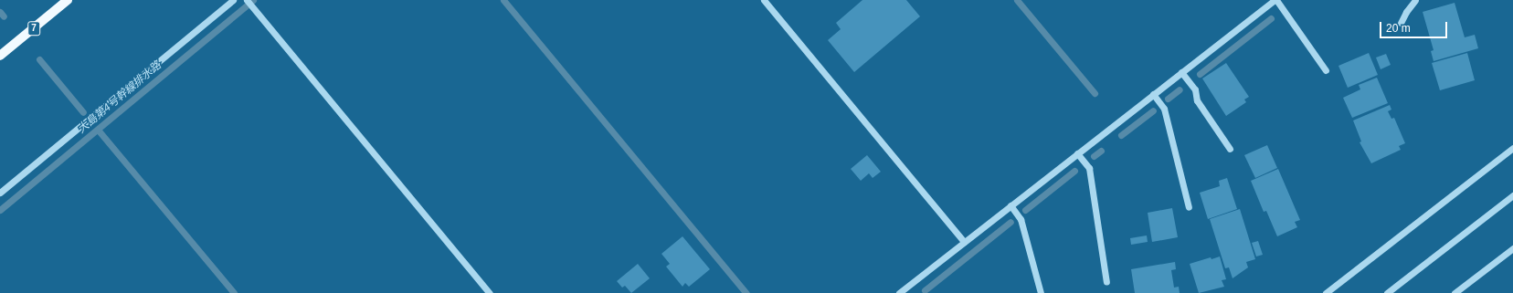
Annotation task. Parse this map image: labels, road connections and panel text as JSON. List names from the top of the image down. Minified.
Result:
{"streets":{"main road":["7"]},"water":["大島第4号幹線排水路"],"scale_bar":"20 m"}
